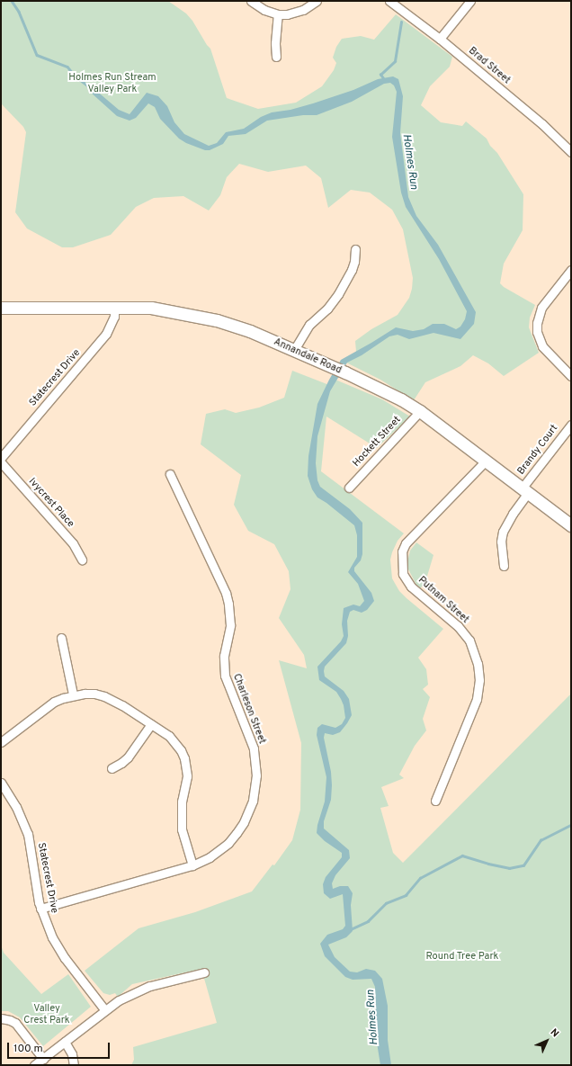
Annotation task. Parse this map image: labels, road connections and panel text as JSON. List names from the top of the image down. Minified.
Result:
{"streets":{"main road":["Annandale Road"],"street":["Brad Street","Statecrest Drive","Hockett Street","Brandy Court","Ivycrest Place","Putnam Street","Charleson Street"]},"crossings":[["Annandale Road","Statecrest Drive"],["Annandale Road","Hockett Street"],["Annandale Road","Brandy Court"],["Annandale Road","Putnam Street"],["Statecrest Drive","Charleson Street"]],"water":["Holmes Run"],"parks":["Holmes Run Stream Valley Park","Round Tree Park","Valley Crest Park"],"scale_bar":"100 m","north":"top right"}
